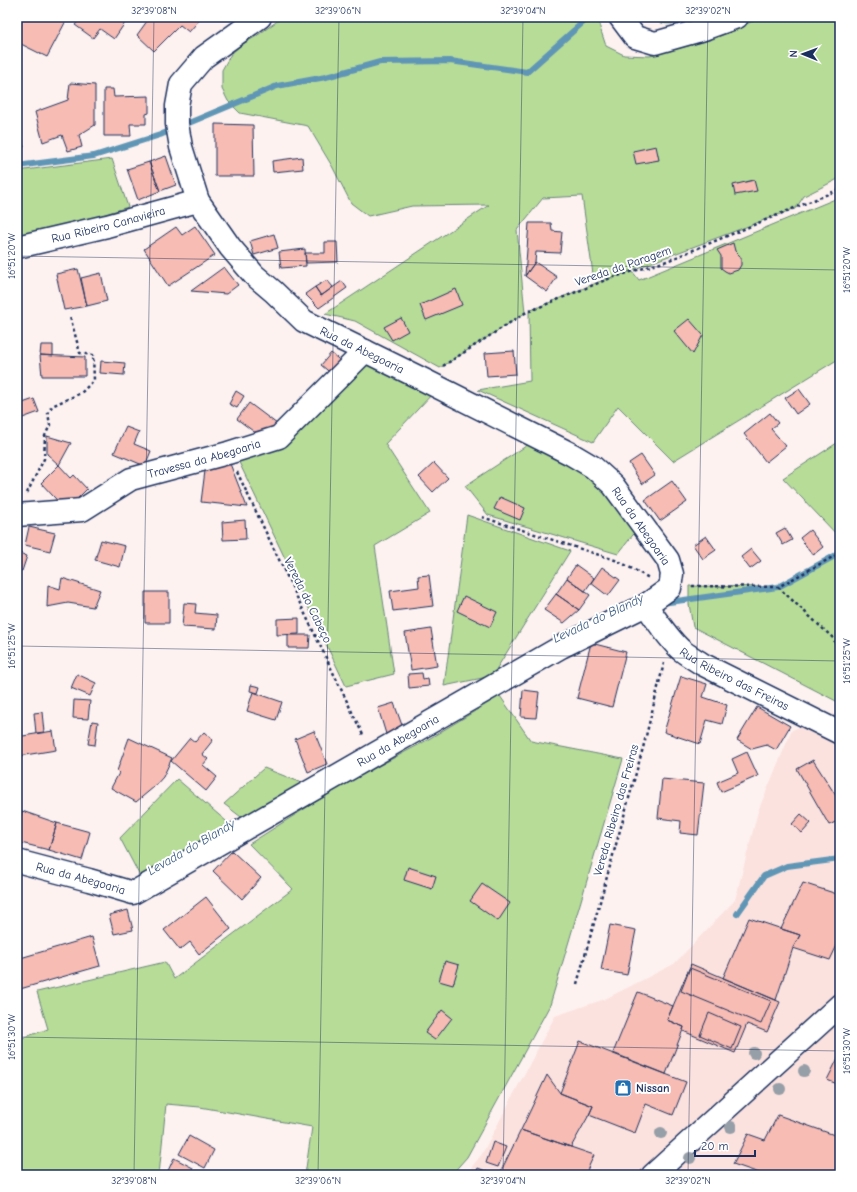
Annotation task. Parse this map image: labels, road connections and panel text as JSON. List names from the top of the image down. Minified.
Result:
{"streets":{"street":["Rua Ribeiro Canavieira","Rua da Abegoaria","Travessa da Abegoaria","Rua Ribeiro das Freiras"],"path":["Vereda da Paragem","Vereda do Cabeço","Vereda Ribeiro das Freiras"]},"crossings":[["Rua Ribeiro Canavieira","Rua da Abegoaria"],["Vereda da Paragem","Rua da Abegoaria"],["Rua da Abegoaria","Travessa da Abegoaria"],["Rua da Abegoaria","Vereda do Cabeço"],["Rua da Abegoaria","Rua Ribeiro das Freiras"],["Travessa da Abegoaria","Vereda do Cabeço"],["Rua Ribeiro das Freiras","Vereda Ribeiro das Freiras"]],"water":["Levada do Blandy"],"places":{"shop":["Nissan"]},"scale_bar":"20 m","north":"left","coordinates":["32°39'08\"N","32°39'06\"N","32°39'04\"N","32°39'02\"N","16°51'20\"W","16°51'25\"W","16°51'30\"W"]}
